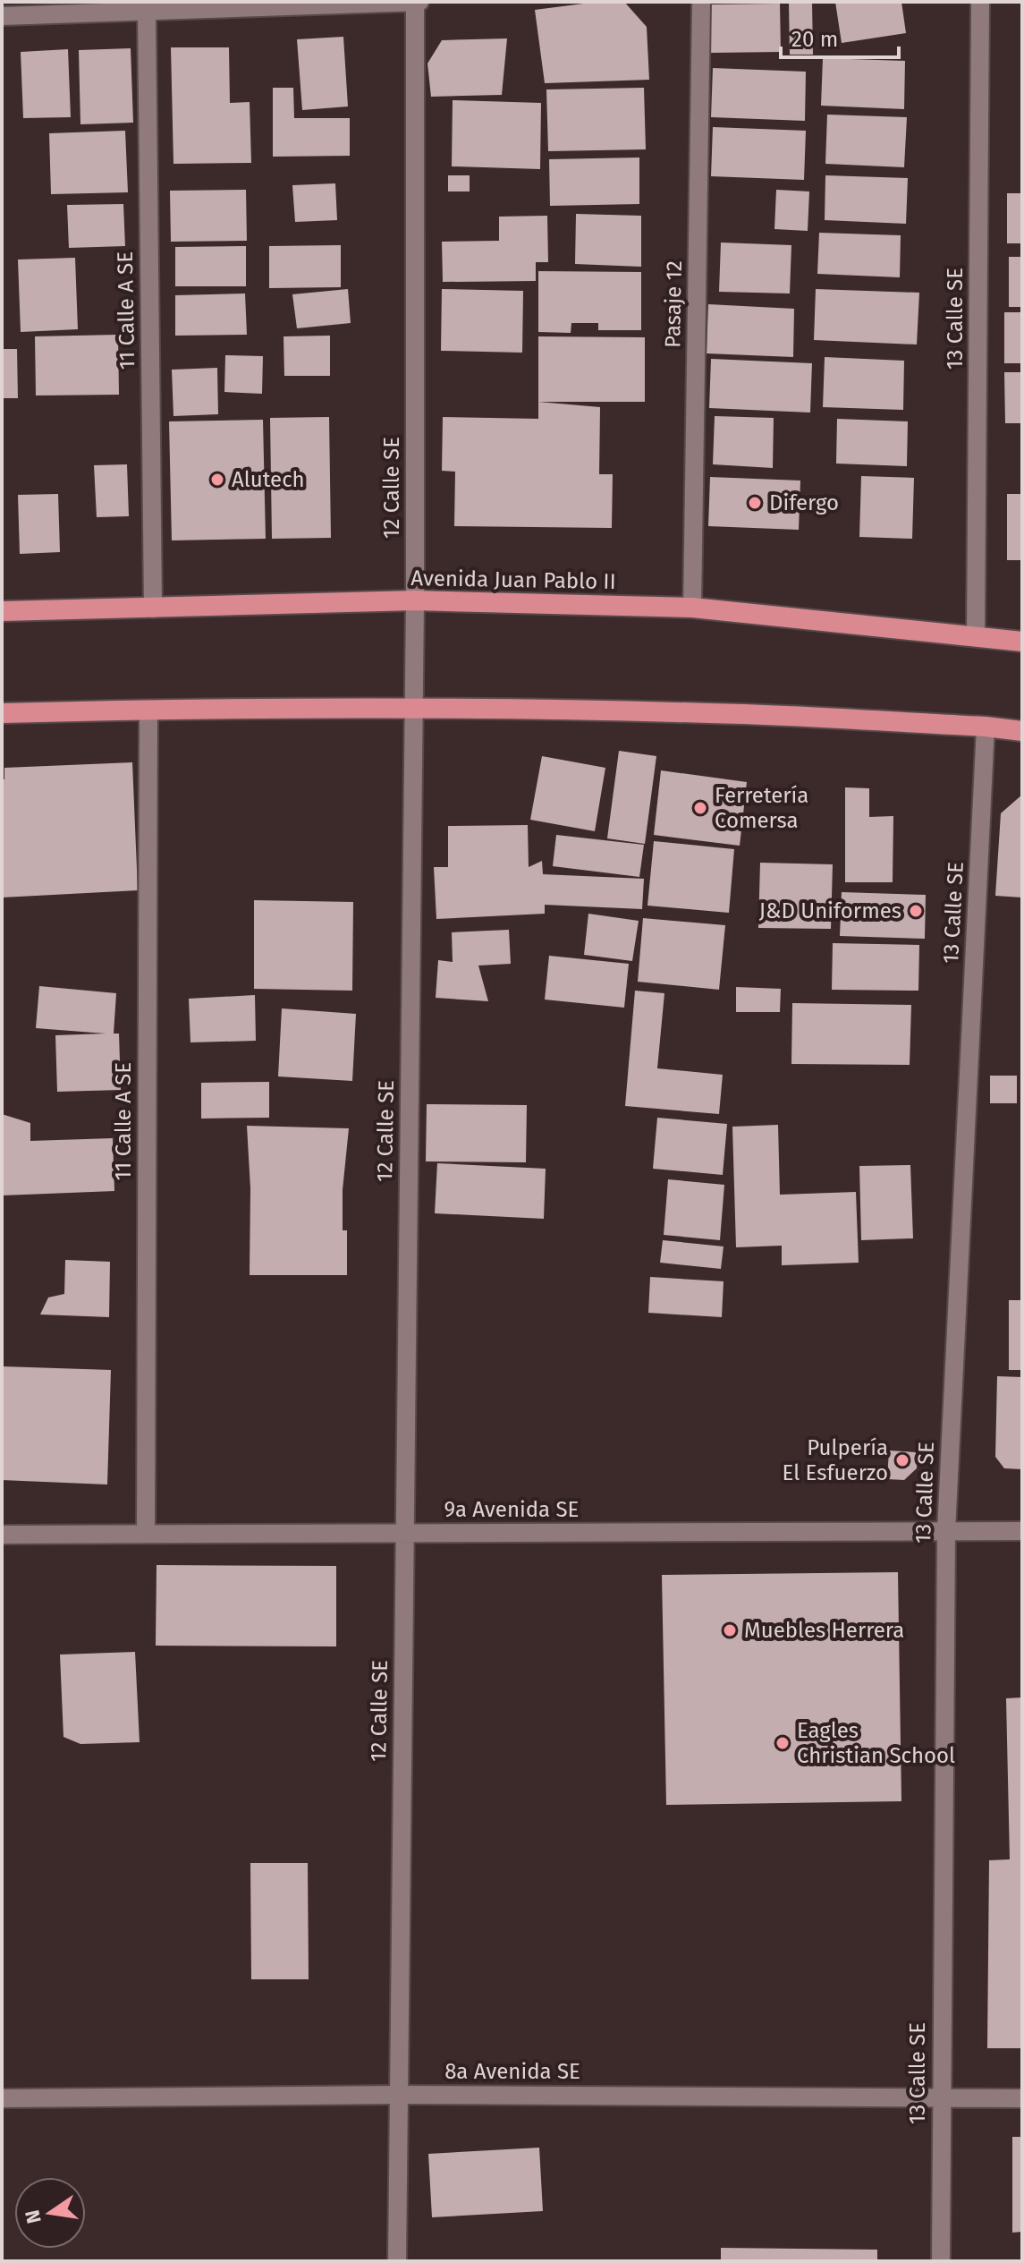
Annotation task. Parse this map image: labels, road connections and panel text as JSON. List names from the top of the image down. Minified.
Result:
{"streets":{"highway":["Avenida Juan Pablo II"],"street":["Pasaje 12","11 Calle A SE","13 Calle SE","12 Calle SE","9a Avenida SE","8a Avenida SE"]},"crossings":[["Pasaje 12","Avenida Juan Pablo II"],["11 Calle A SE","Avenida Juan Pablo II"],["11 Calle A SE","9a Avenida SE"],["13 Calle SE","Avenida Juan Pablo II"],["13 Calle SE","9a Avenida SE"],["13 Calle SE","8a Avenida SE"],["12 Calle SE","Avenida Juan Pablo II"],["12 Calle SE","9a Avenida SE"],["12 Calle SE","8a Avenida SE"]],"places":["Alutech","Difergo","Ferretería Comersa","J&D Uniformes","Pulpería El Esfuerzo","Muebles Herrera","Eagles Christian School"],"scale_bar":"20 m","north":"left"}
